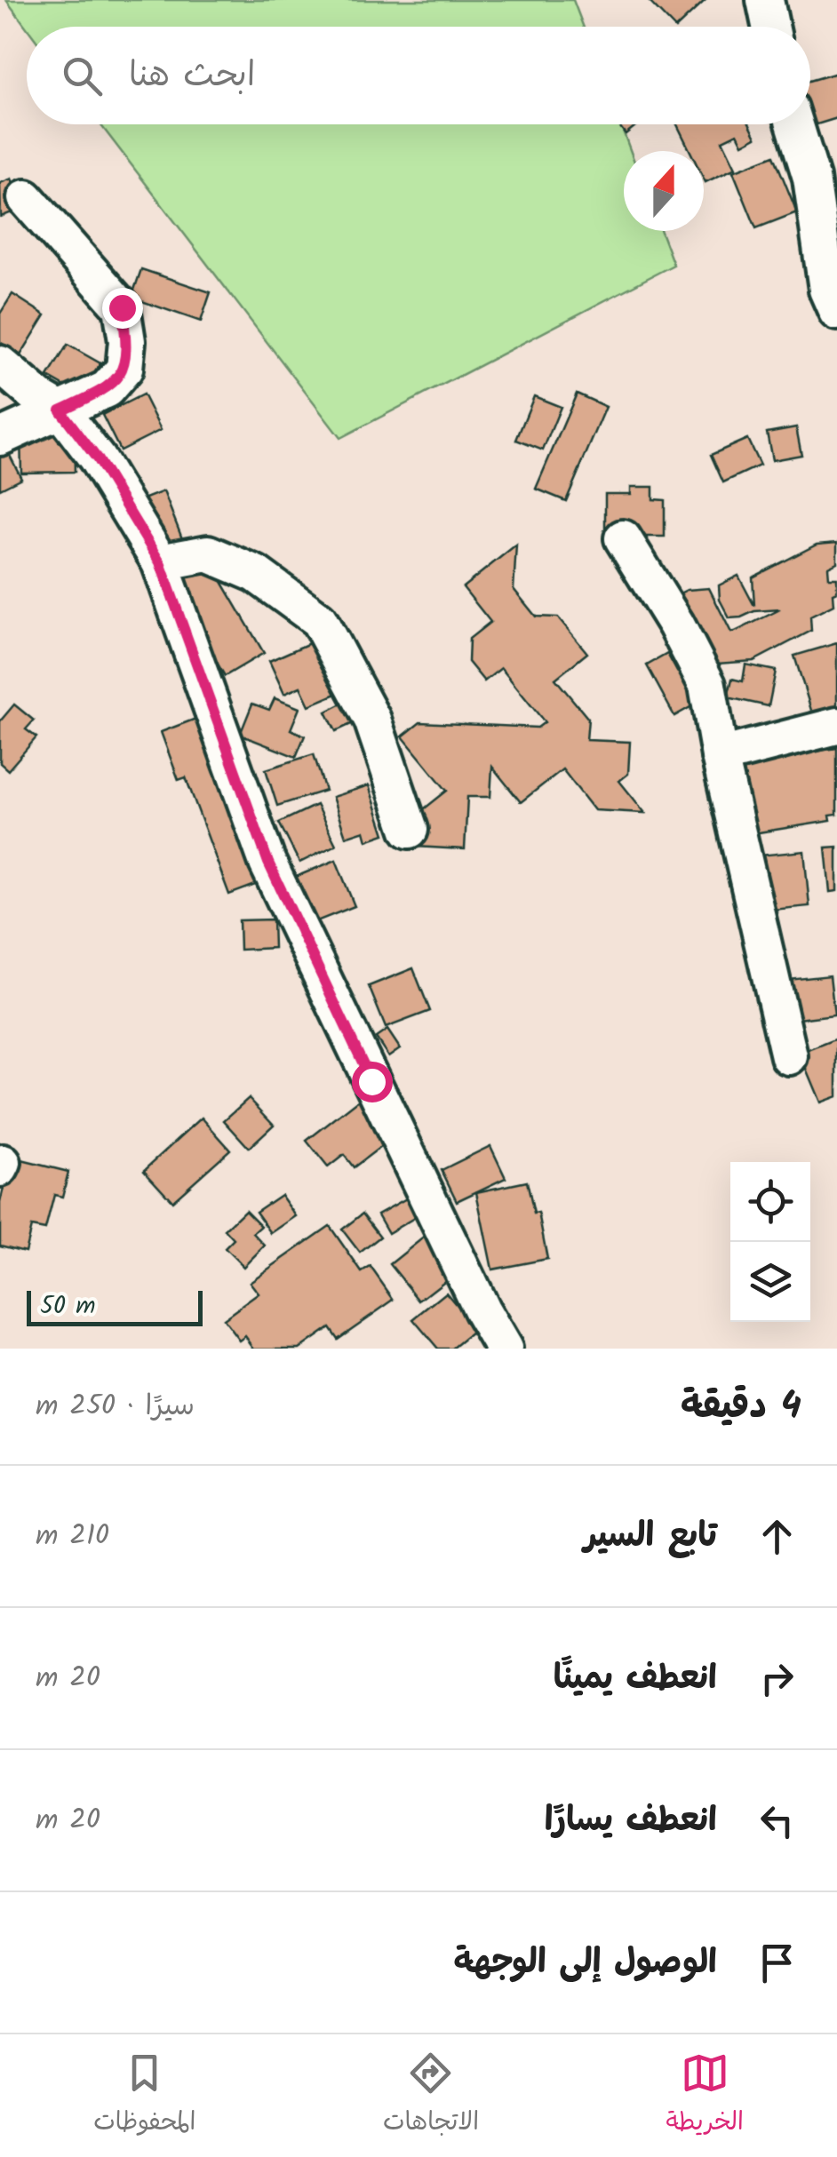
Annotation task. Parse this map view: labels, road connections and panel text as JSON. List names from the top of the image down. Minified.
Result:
{"scale_bar":"50 m","north":"top","page":{"search":"ابحث هنا","scale":"50 m","heading":["4 دقيقة","سيرًا · 250 m"],"list":[["تابع السير","210 m"],["انعطف يمينًا","20 m"],["انعطف يسارًا","20 m"],"الوصول إلى الوجهة"],"nav":["الخريطة","الاتجاهات","المحفوظات"]}}
